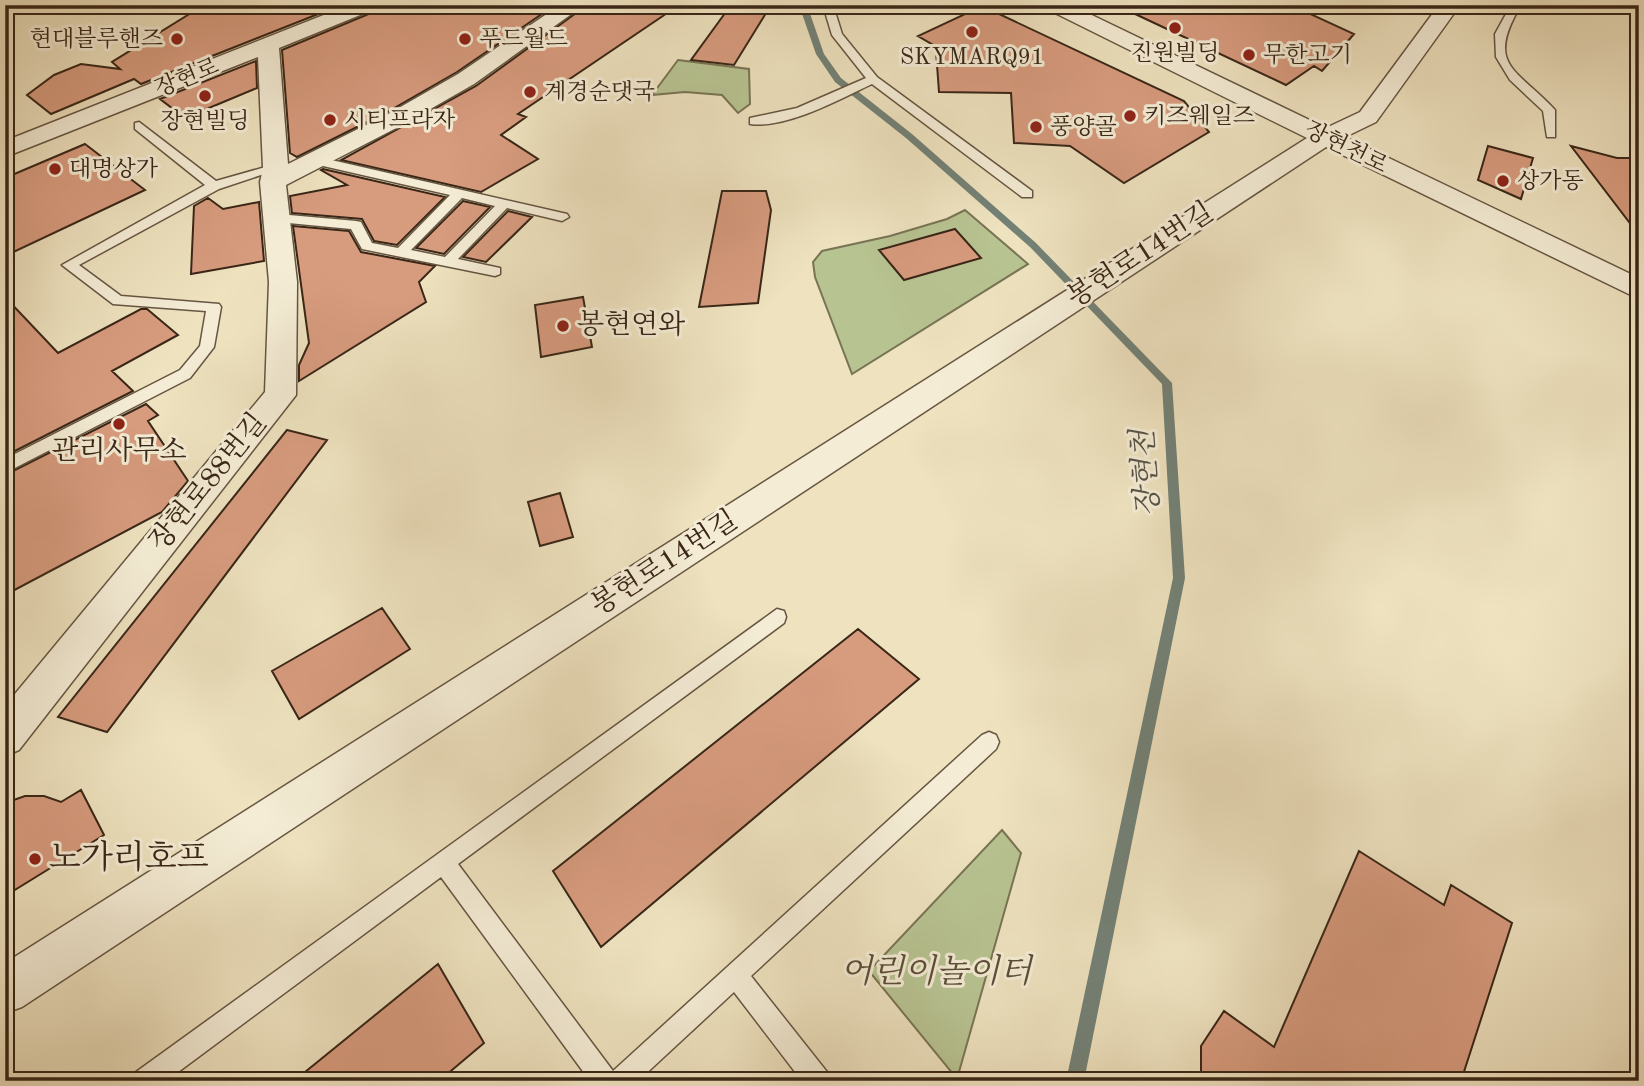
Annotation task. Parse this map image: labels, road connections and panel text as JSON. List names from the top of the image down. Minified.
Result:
{"streets":{"street":["장현로","장현천로","봉현로14번길","장현로88번길"]},"crossings":[["장현로","장현로88번길"],["장현천로","봉현로14번길"]],"water":["장현천"],"parks":["어린이놀이터"],"places":["진원빌딩","SKYMARQ91","현대블루핸즈","푸드월드","무한고기","계경순댓국","장현빌딩","키즈웨일즈","시티프라자","풍양골","대명상가","상가동","봉현연와","관리사무소","노가리호프"]}
